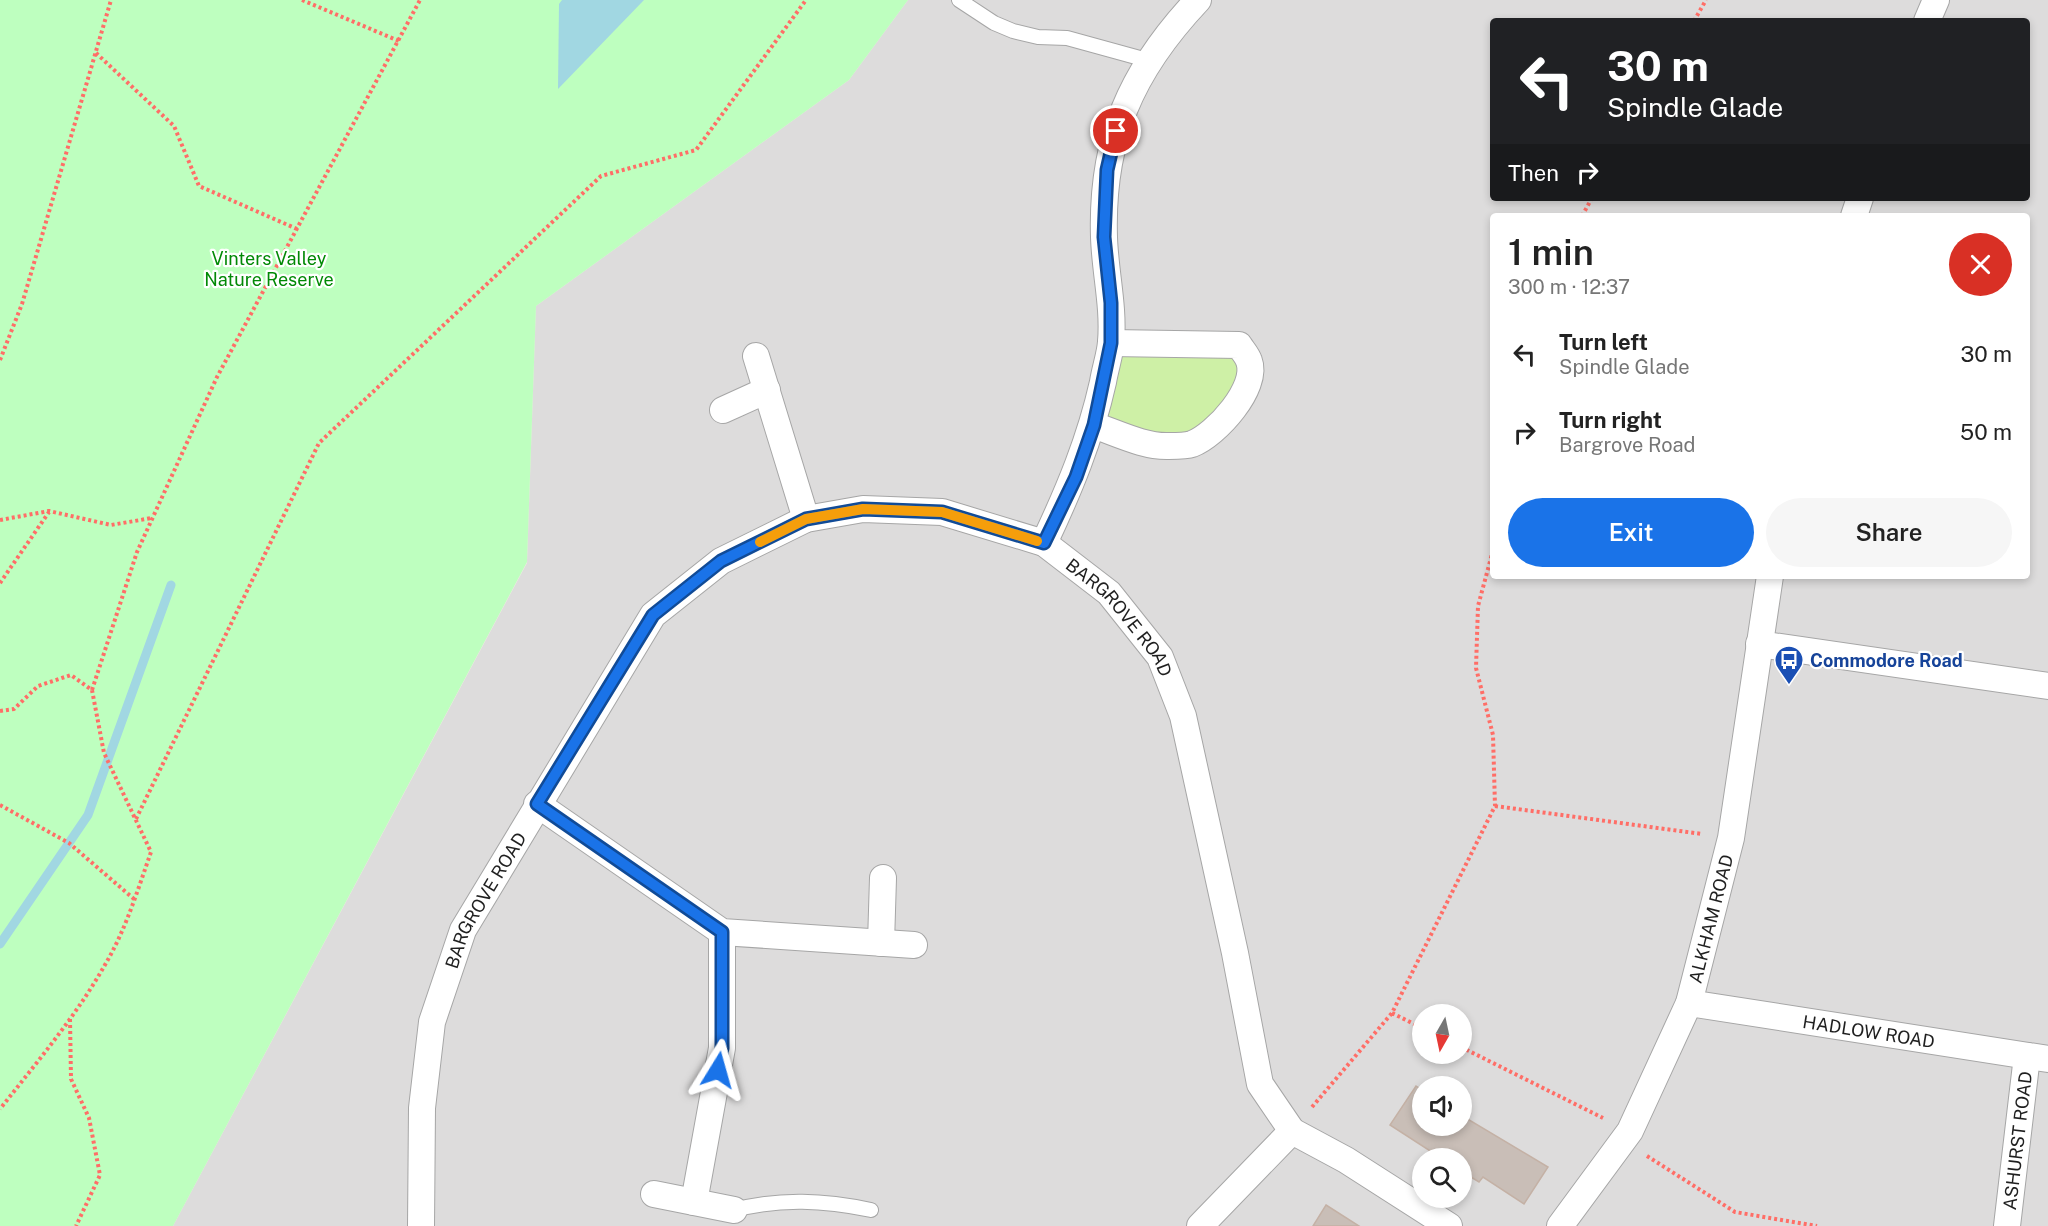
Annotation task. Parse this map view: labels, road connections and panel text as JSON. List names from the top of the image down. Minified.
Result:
{"streets":{"street":["BARGROVE ROAD","ALKHAM ROAD","HADLOW ROAD","ASHURST ROAD"]},"crossings":[["ALKHAM ROAD","HADLOW ROAD"],["HADLOW ROAD","ASHURST ROAD"]],"parks":["Vinters Valley Nature Reserve"],"places":{"bus stop":["Commodore Road"]},"north":"bottom","page":{"turn":["30 m","Spindle Glade"],"then":"Then","heading":["1 min","300 m · 12:37"],"list":[{"name":"Turn left","note":"Spindle Glade","value":"30 m"},{"name":"Turn right","note":"Bargrove Road","value":"50 m"}],"buttons":["Exit","Share"]}}
